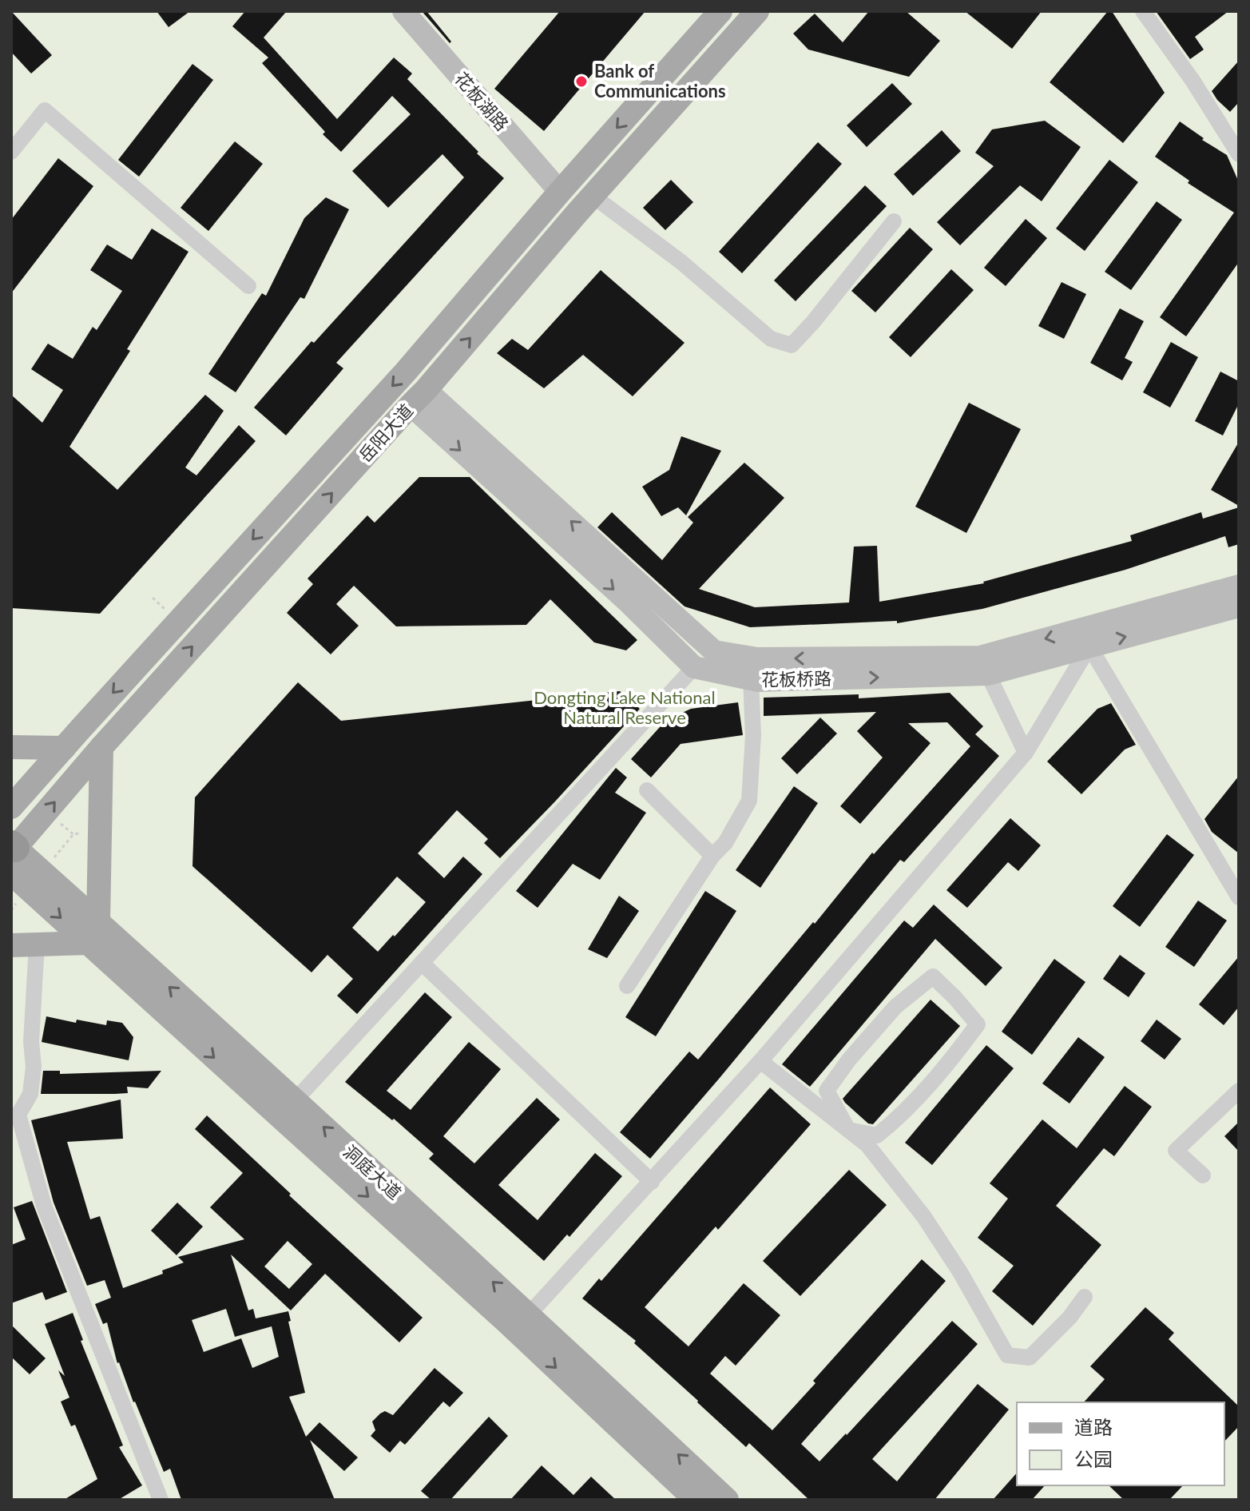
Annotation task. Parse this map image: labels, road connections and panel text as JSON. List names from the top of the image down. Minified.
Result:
{"streets":{"main road":["岳阳大道","洞庭大道"],"street":["花板湖路","花板桥路"]},"crossings":[["花板湖路","岳阳大道"],["岳阳大道","花板桥路"],["岳阳大道","洞庭大道"]],"parks":["Dongting Lake National Natural Reserve"],"places":["Bank of Communications"],"legend":["道路","公园"]}
